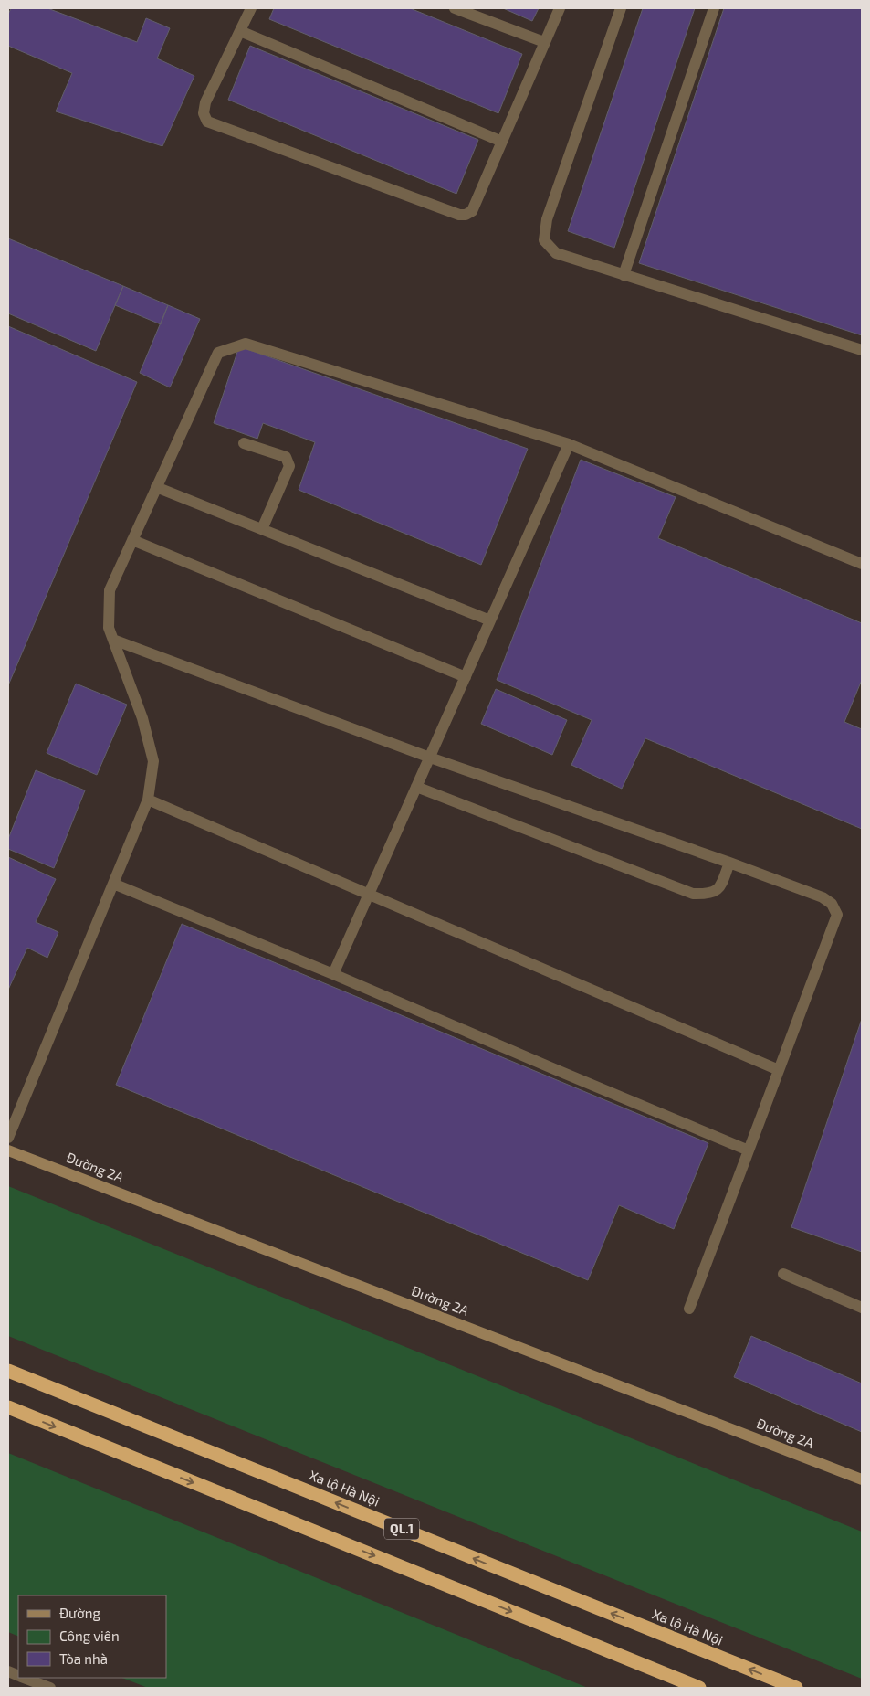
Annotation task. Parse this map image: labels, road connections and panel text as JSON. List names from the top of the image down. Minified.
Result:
{"streets":{"highway":["Xa lộ Hà Nội","QL.1"],"street":["Đường 2A"]},"legend":["Đường","Công viên","Tòa nhà"]}
